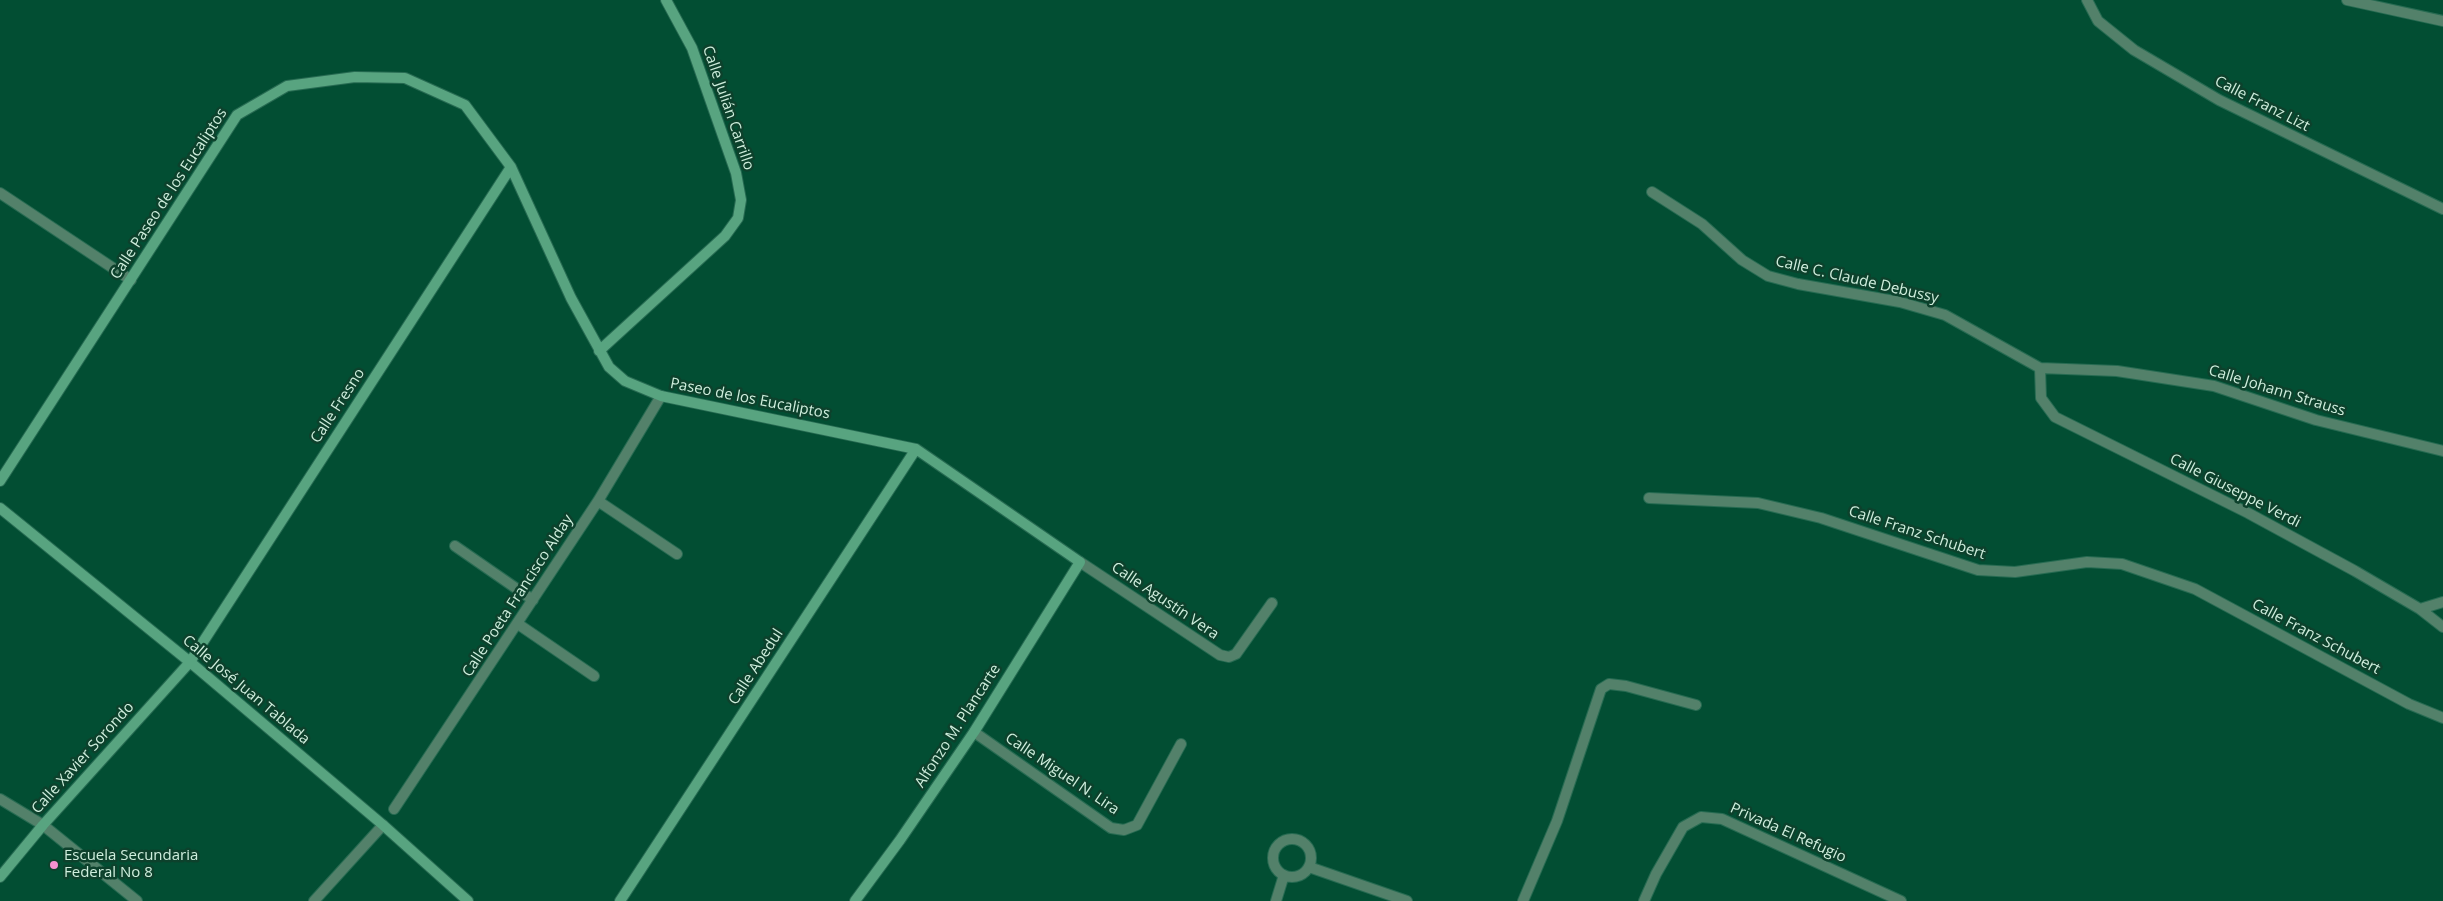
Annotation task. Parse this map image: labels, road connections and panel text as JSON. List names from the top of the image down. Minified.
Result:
{"streets":{"street":["Calle Franz Lizt","Calle Julián Carrillo","Calle Paseo de los Eucaliptos","Calle C. Claude Debussy","Calle Johann Strauss","Paseo de los Eucaliptos","Calle Fresno","Calle Giuseppe Verdi","Calle Franz Schubert","Calle Poeta Francisco Alday","Calle Agustín Vera","Calle Abedul","Calle José Juan Tablada","Alfonzo M. Plancarte","Calle Xavier Sorondo","Calle Miguel N. Lira","Privada El Refugio"]},"crossings":[["Calle Julián Carrillo","Paseo de los Eucaliptos"],["Calle Paseo de los Eucaliptos","Paseo de los Eucaliptos"],["Calle Paseo de los Eucaliptos","Calle Fresno"],["Calle C. Claude Debussy","Calle Johann Strauss"],["Calle C. Claude Debussy","Calle Giuseppe Verdi"],["Calle Johann Strauss","Calle Giuseppe Verdi"],["Paseo de los Eucaliptos","Calle Fresno"],["Paseo de los Eucaliptos","Calle Poeta Francisco Alday"],["Paseo de los Eucaliptos","Calle Agustín Vera"],["Paseo de los Eucaliptos","Calle Abedul"],["Paseo de los Eucaliptos","Alfonzo M. Plancarte"],["Calle Fresno","Calle José Juan Tablada"],["Calle Fresno","Calle Xavier Sorondo"],["Calle Agustín Vera","Alfonzo M. Plancarte"],["Calle José Juan Tablada","Calle Xavier Sorondo"],["Alfonzo M. Plancarte","Calle Miguel N. Lira"]],"places":["Escuela Secundaria Federal No 8"]}
